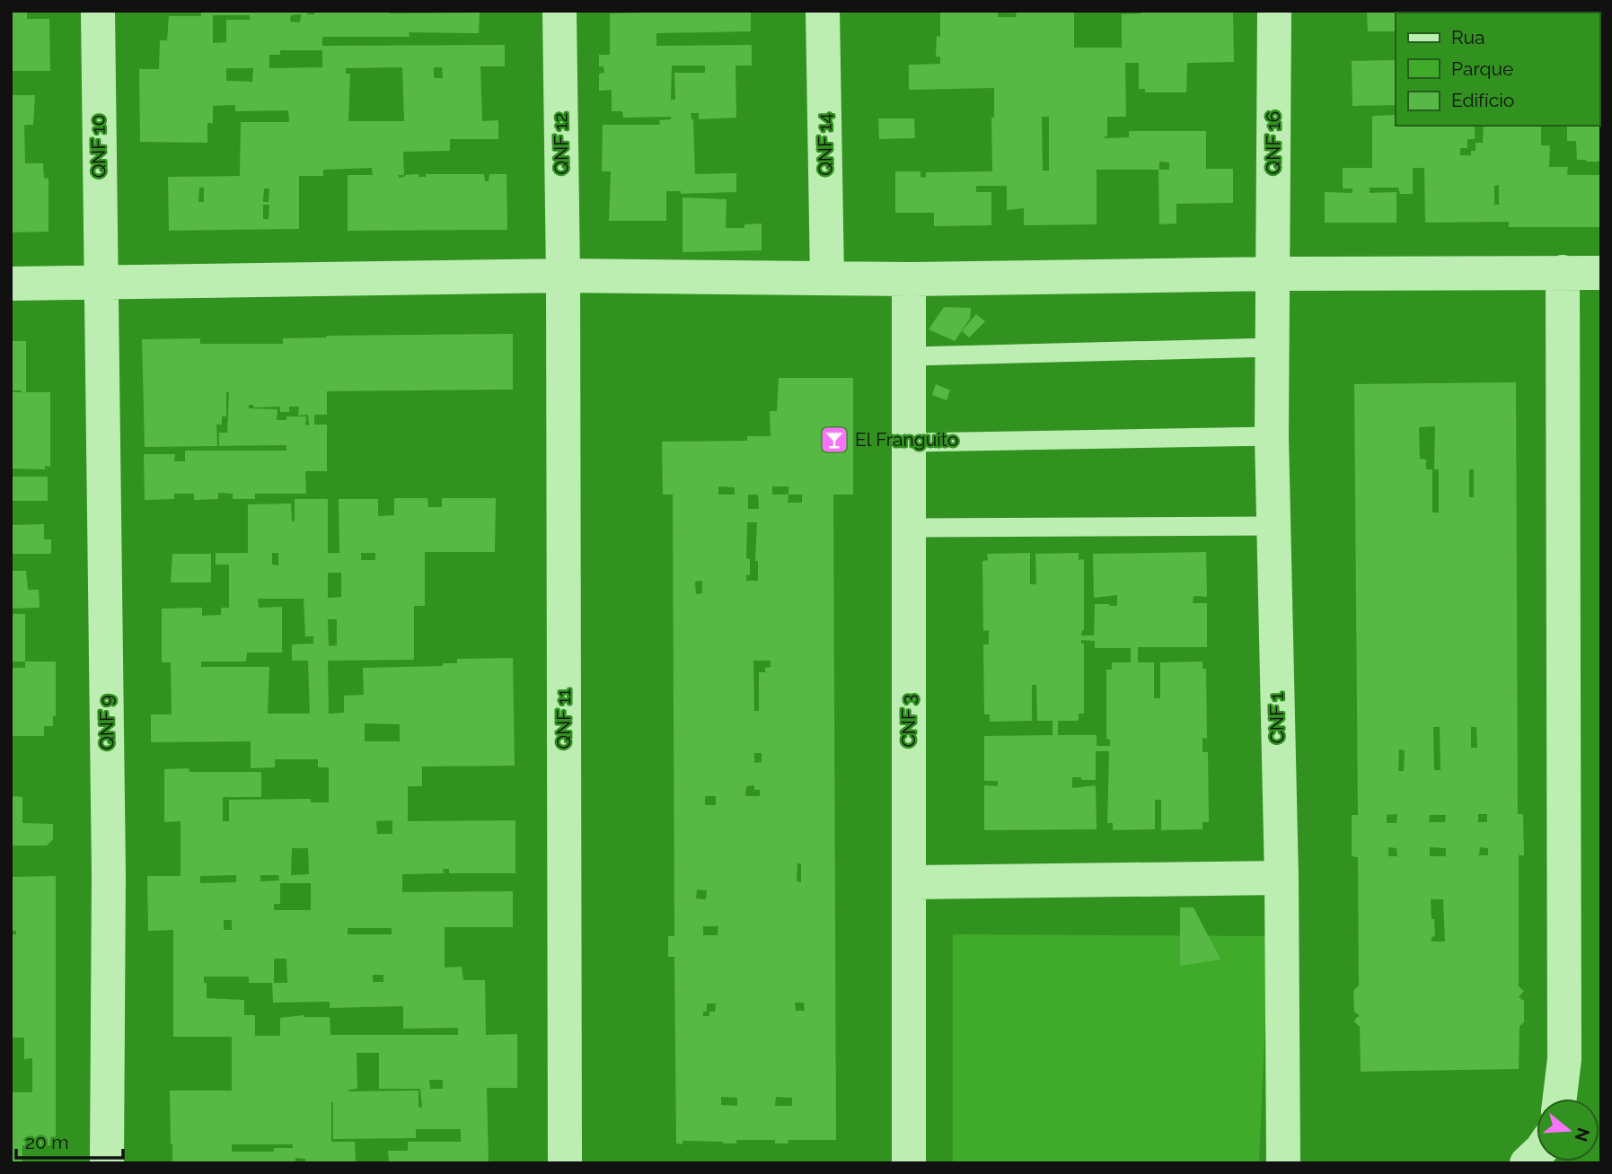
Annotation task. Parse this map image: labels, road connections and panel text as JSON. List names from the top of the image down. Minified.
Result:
{"streets":{"street":["QNF 16","QNF 12","QNF 14","QNF 10","CNF 1","QNF 11","CNF 3","QNF 9"]},"crossings":[["QNF 16","CNF 1"],["QNF 12","QNF 11"],["QNF 10","QNF 9"]],"places":{"bar":["El Franguito"]},"legend":["Rua","Parque","Edifício"],"scale_bar":"20 m","north":"right"}
